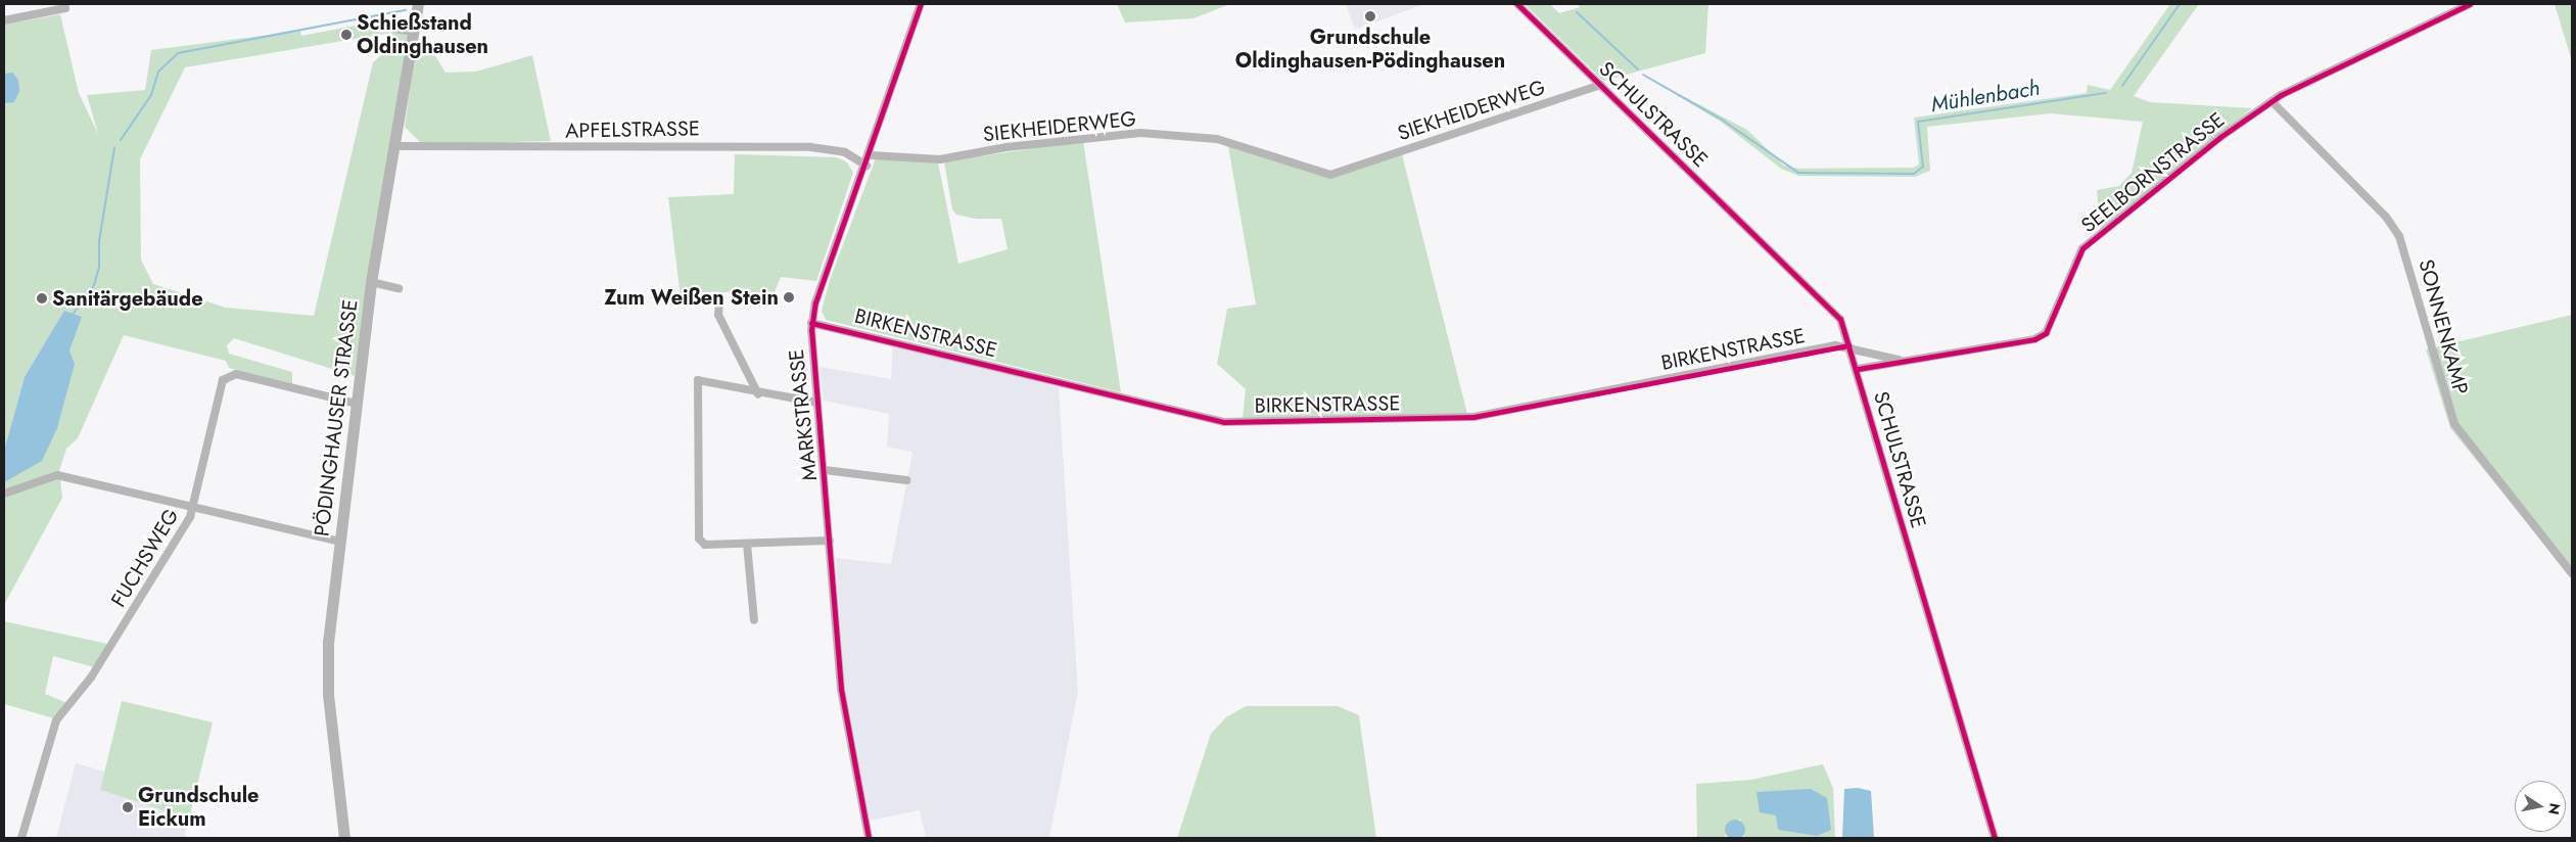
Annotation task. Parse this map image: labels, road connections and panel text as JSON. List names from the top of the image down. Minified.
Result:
{"streets":{"street":["SIEKHEIDERWEG","SCHULSTRASSE","APFELSTRASSE","SEELBORNSTRASSE","SONNENKAMP","BIRKENSTRASSE","MARKSTRASSE","PÖDINGHAUSER STRASSE","FUCHSWEG"]},"crossings":[["SIEKHEIDERWEG","SCHULSTRASSE"],["SIEKHEIDERWEG","MARKSTRASSE"],["SCHULSTRASSE","SEELBORNSTRASSE"],["SCHULSTRASSE","BIRKENSTRASSE"],["APFELSTRASSE","MARKSTRASSE"],["APFELSTRASSE","PÖDINGHAUSER STRASSE"],["SEELBORNSTRASSE","SONNENKAMP"],["SEELBORNSTRASSE","BIRKENSTRASSE"],["BIRKENSTRASSE","MARKSTRASSE"],["PÖDINGHAUSER STRASSE","FUCHSWEG"]],"water":["Mühlenbach"],"places":["Grundschule Oldinghausen-Pödinghausen","Schießstand Oldinghausen","Zum Weißen Stein","Sanitärgebäude","Grundschule Eickum"],"north":"right"}
